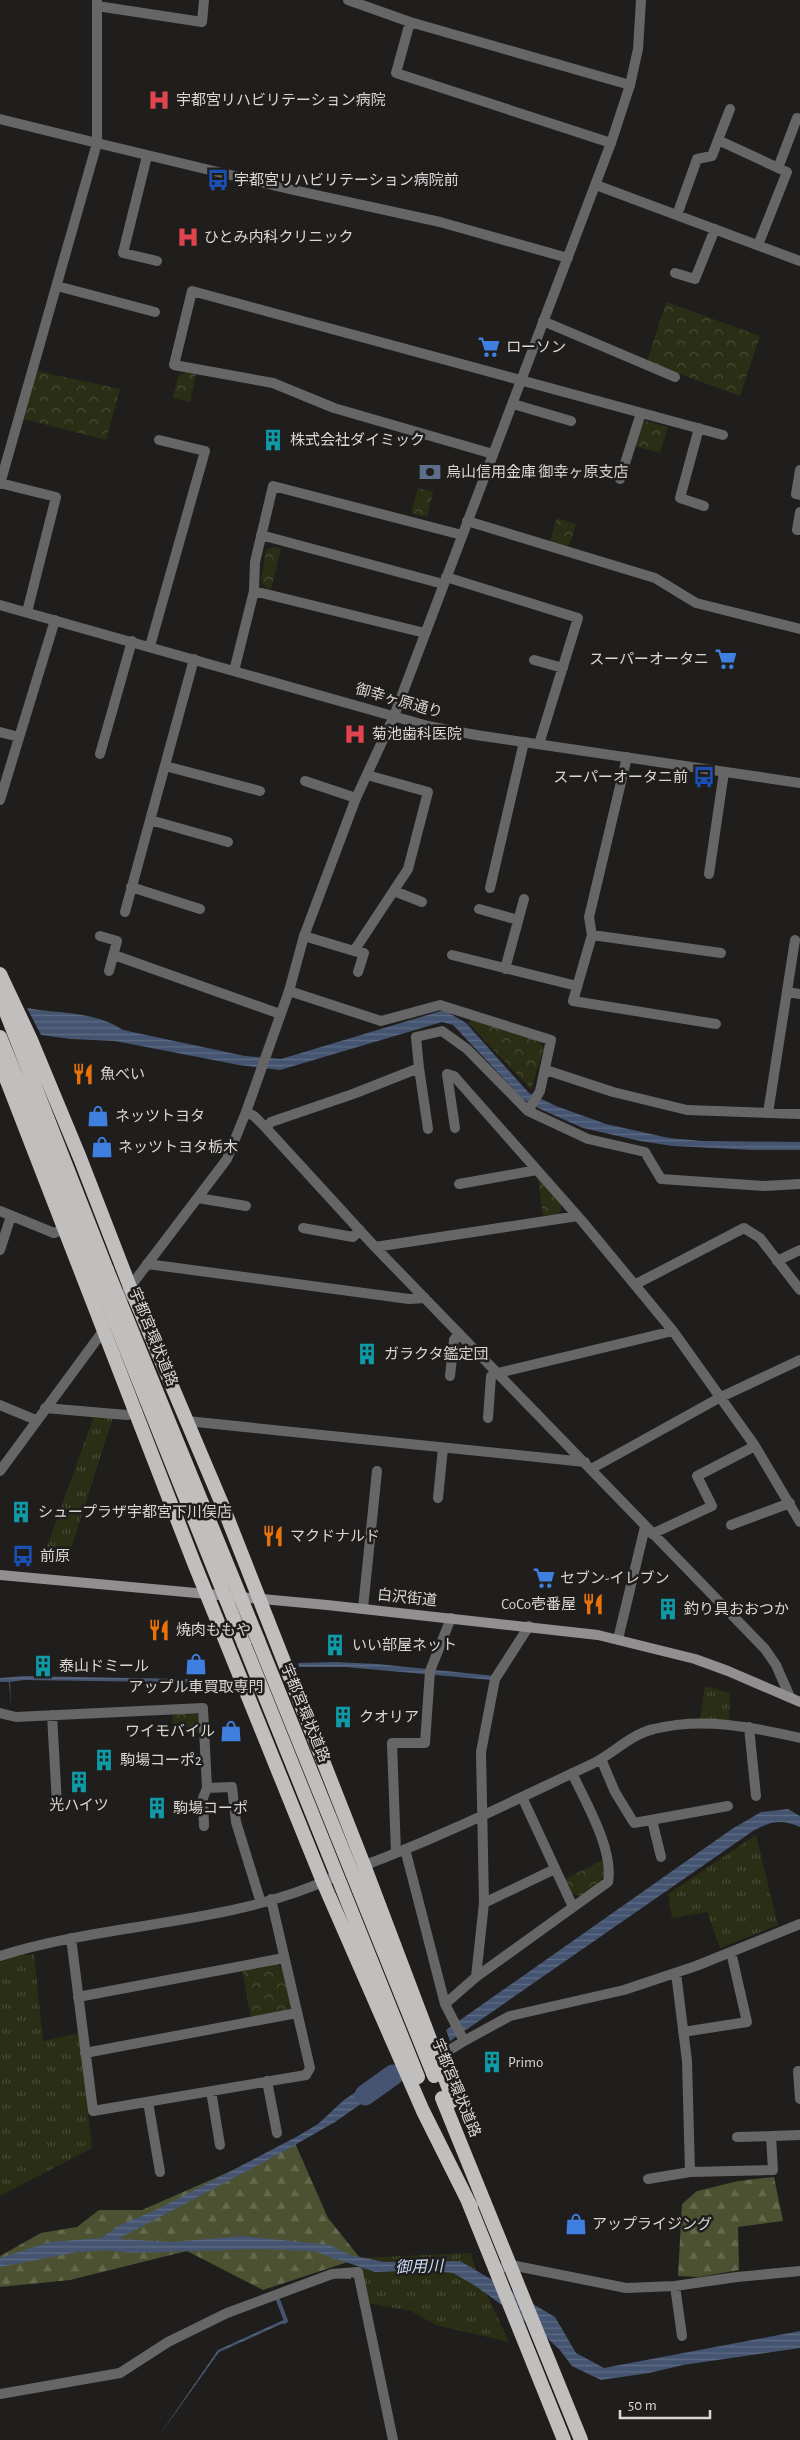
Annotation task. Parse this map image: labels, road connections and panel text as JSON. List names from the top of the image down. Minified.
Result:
{"streets":{"highway":["宇都宮環状道路"],"main road":["白沢街道"],"street":["御幸ヶ原通り"]},"water":["御用川"],"places":{"hospital":["宇都宮リハビリテーション病院","ひとみ内科クリニック","菊池歯科医院"],"bus stop":["宇都宮リハビリテーション病院前","スーパーオータニ前","前原"],"supermarket":["ローソン","スーパーオータニ","セブン-イレブン"],"building":["株式会社ダイミック","ガラクタ鑑定団","シュープラザ宇都宮下川俣店","釣り具おおつか","いい部屋ネット","泰山ドミール","クオリア","駒場コーポ2","光ハイツ","駒場コーポ","Primo"],"bank":["烏山信用金庫 御幸ヶ原支店"],"restaurant":["魚べい","マクドナルド","CoCo壱番屋","焼肉ももや"],"shop":["ネッツトヨタ","ネッツトヨタ栃木","アップル車買取専門","ワイモバイル","アップライジング"]},"scale_bar":"50 m"}
